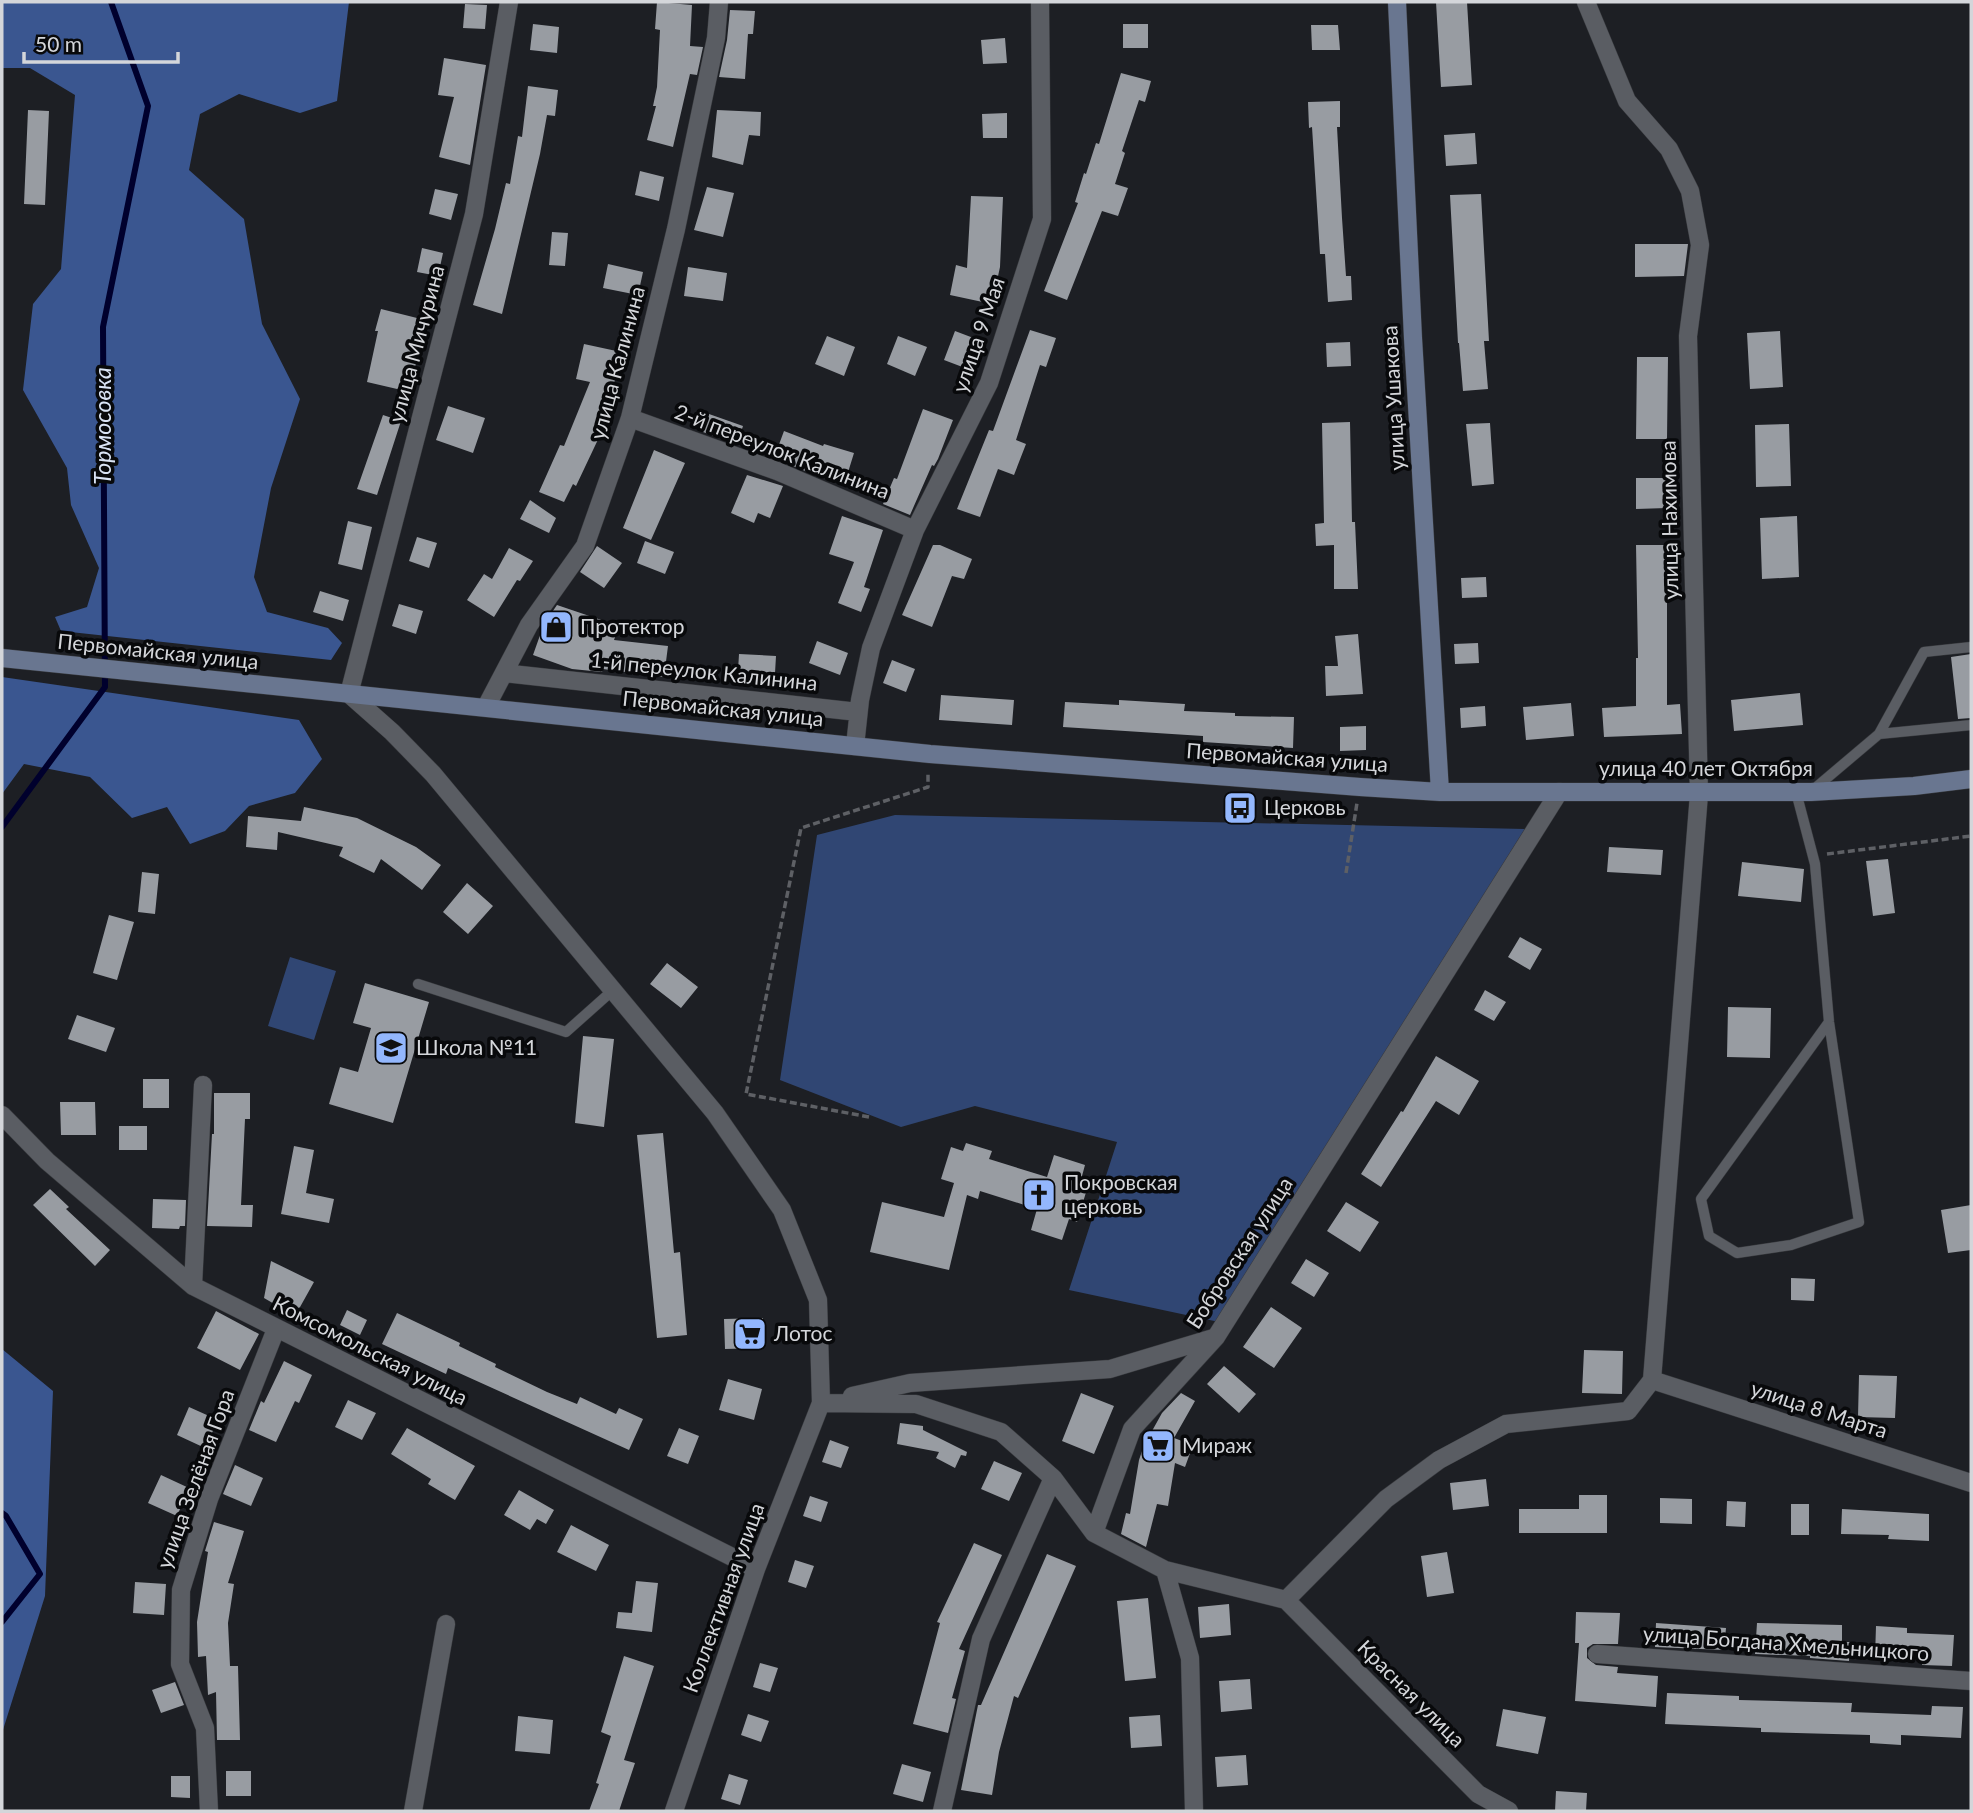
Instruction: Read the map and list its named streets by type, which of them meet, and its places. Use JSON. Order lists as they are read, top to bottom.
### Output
{
  "streets": {
    "main road": ["улица Ушакова", "Первомайская улица", "улица 40 лет Октября"],
    "street": [
      "улица 9 Мая",
      "улица Мичурина",
      "улица Калинина",
      "2-й переулок Калинина",
      "улица Нахимова",
      "1-й переулок Калинина",
      "Бобровская улица",
      "Комсомольская улица",
      "улица 8 Марта",
      "улица Зелёная Гора",
      "Коллективная улица",
      "улица Богдана Хмельницкого",
      "Красная улица"
    ]
  },
  "crossings": [
    ["улица 9 Мая", "2-й переулок Калинина"],
    ["улица 9 Мая", "Первомайская улица"],
    ["улица 9 Мая", "1-й переулок Калинина"],
    ["улица Мичурина", "Первомайская улица"],
    ["улица Калинина", "2-й переулок Калинина"],
    ["улица Калинина", "Первомайская улица"],
    ["улица Калинина", "1-й переулок Калинина"],
    ["улица Ушакова", "Первомайская улица"],
    ["улица Ушакова", "улица 40 лет Октября"],
    ["улица Нахимова", "улица 40 лет Октября"],
    ["улица Нахимова", "улица 8 Марта"],
    ["Первомайская улица", "улица 40 лет Октября"],
    ["улица 40 лет Октября", "Бобровская улица"],
    ["Комсомольская улица", "улица Зелёная Гора"],
    ["Комсомольская улица", "Коллективная улица"]
  ],
  "water": ["Тормосовка"],
  "places": {
    "shop": ["Протектор"],
    "bus stop": ["Церковь"],
    "school or university": ["Школа №11"],
    "church": ["Покровская церковь"],
    "supermarket": ["Лотос", "Мираж"]
  },
  "scale_bar": "50 m"
}
